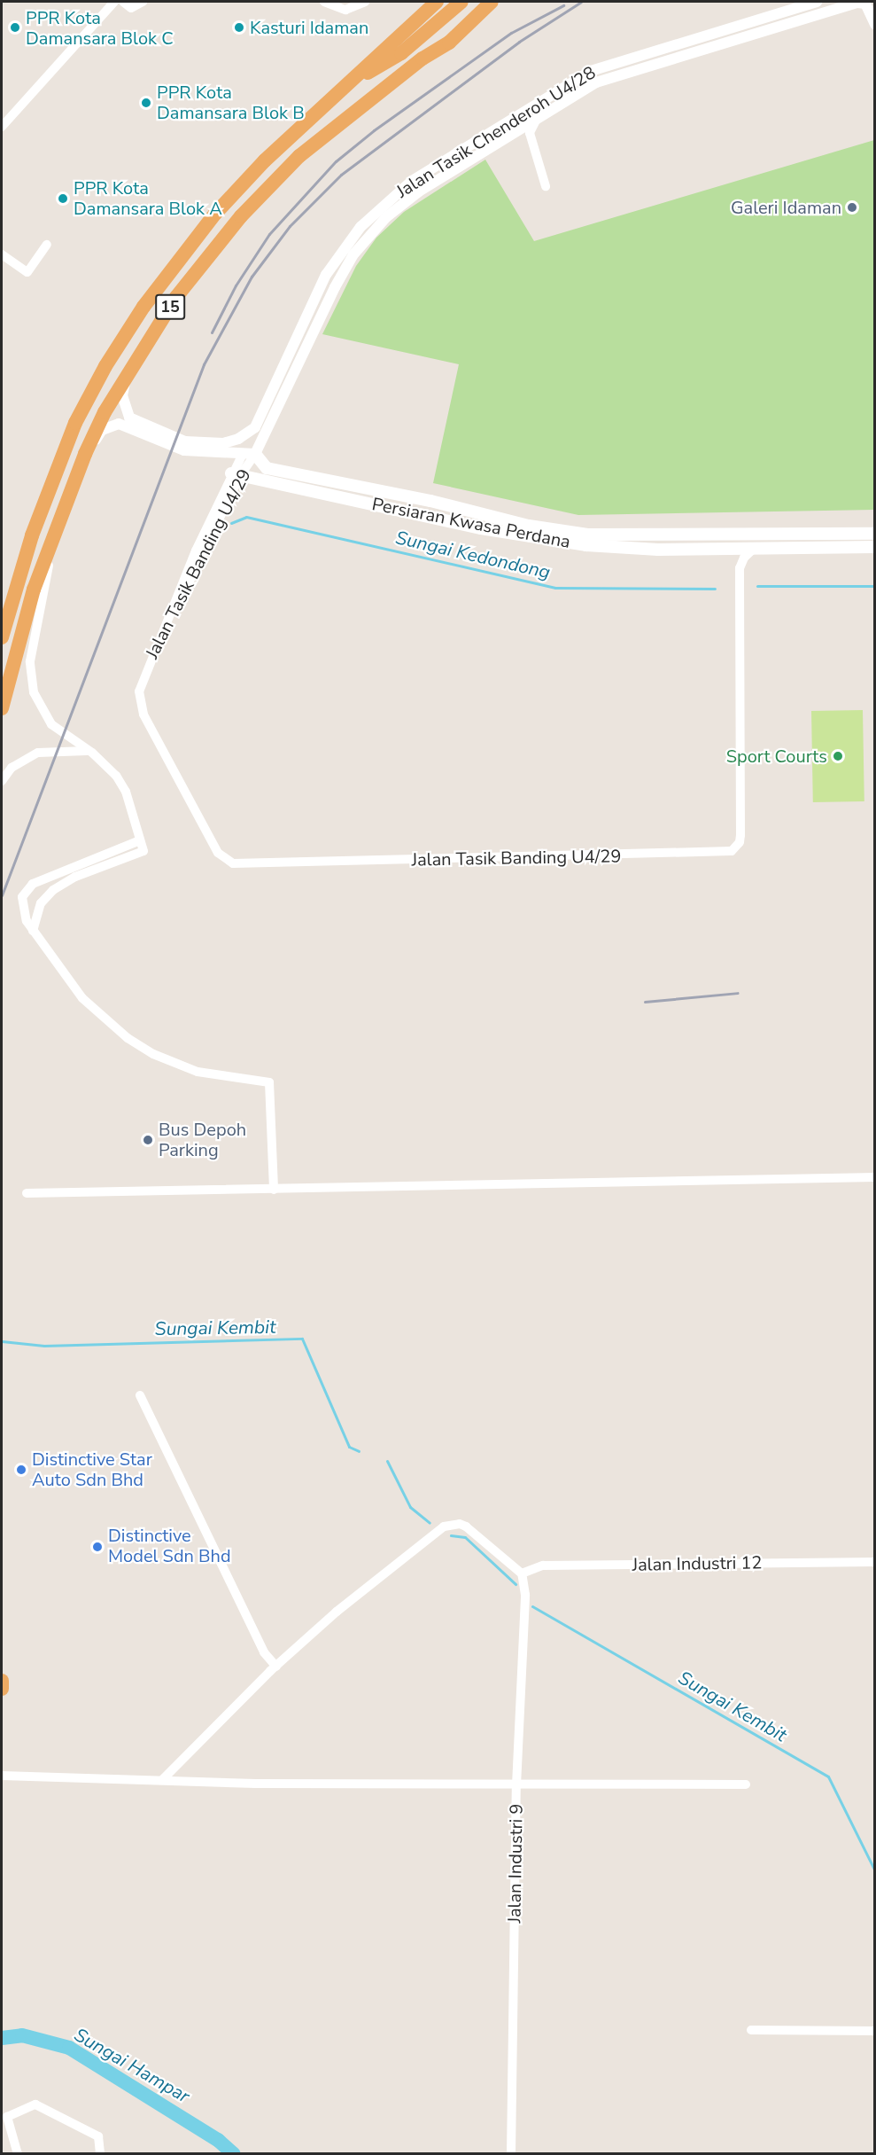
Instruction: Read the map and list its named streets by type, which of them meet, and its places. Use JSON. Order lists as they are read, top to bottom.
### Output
{
  "streets": {
    "highway": ["15"],
    "main road": ["Persiaran Kwasa Perdana"],
    "street": [
      "Jalan Tasik Chenderoh U4/28",
      "Jalan Tasik Banding U4/29",
      "Jalan Industri 12",
      "Jalan Industri 9"
    ]
  },
  "crossings": [
    ["Jalan Tasik Chenderoh U4/28", "Persiaran Kwasa Perdana"],
    ["Jalan Tasik Chenderoh U4/28", "Jalan Tasik Banding U4/29"],
    ["Persiaran Kwasa Perdana", "Jalan Tasik Banding U4/29"],
    ["Jalan Industri 12", "Jalan Industri 9"]
  ],
  "water": ["Sungai Kedondong", "Sungai Kembit", "Sungai Hampar"],
  "places": [
    "PPR Kota Damansara Blok C",
    "Kasturi Idaman",
    "PPR Kota Damansara Blok B",
    "PPR Kota Damansara Blok A",
    "Galeri Idaman",
    "Sport Courts",
    "Bus Depoh Parking",
    "Distinctive Star Auto Sdn Bhd",
    "Distinctive Model Sdn Bhd"
  ]
}
